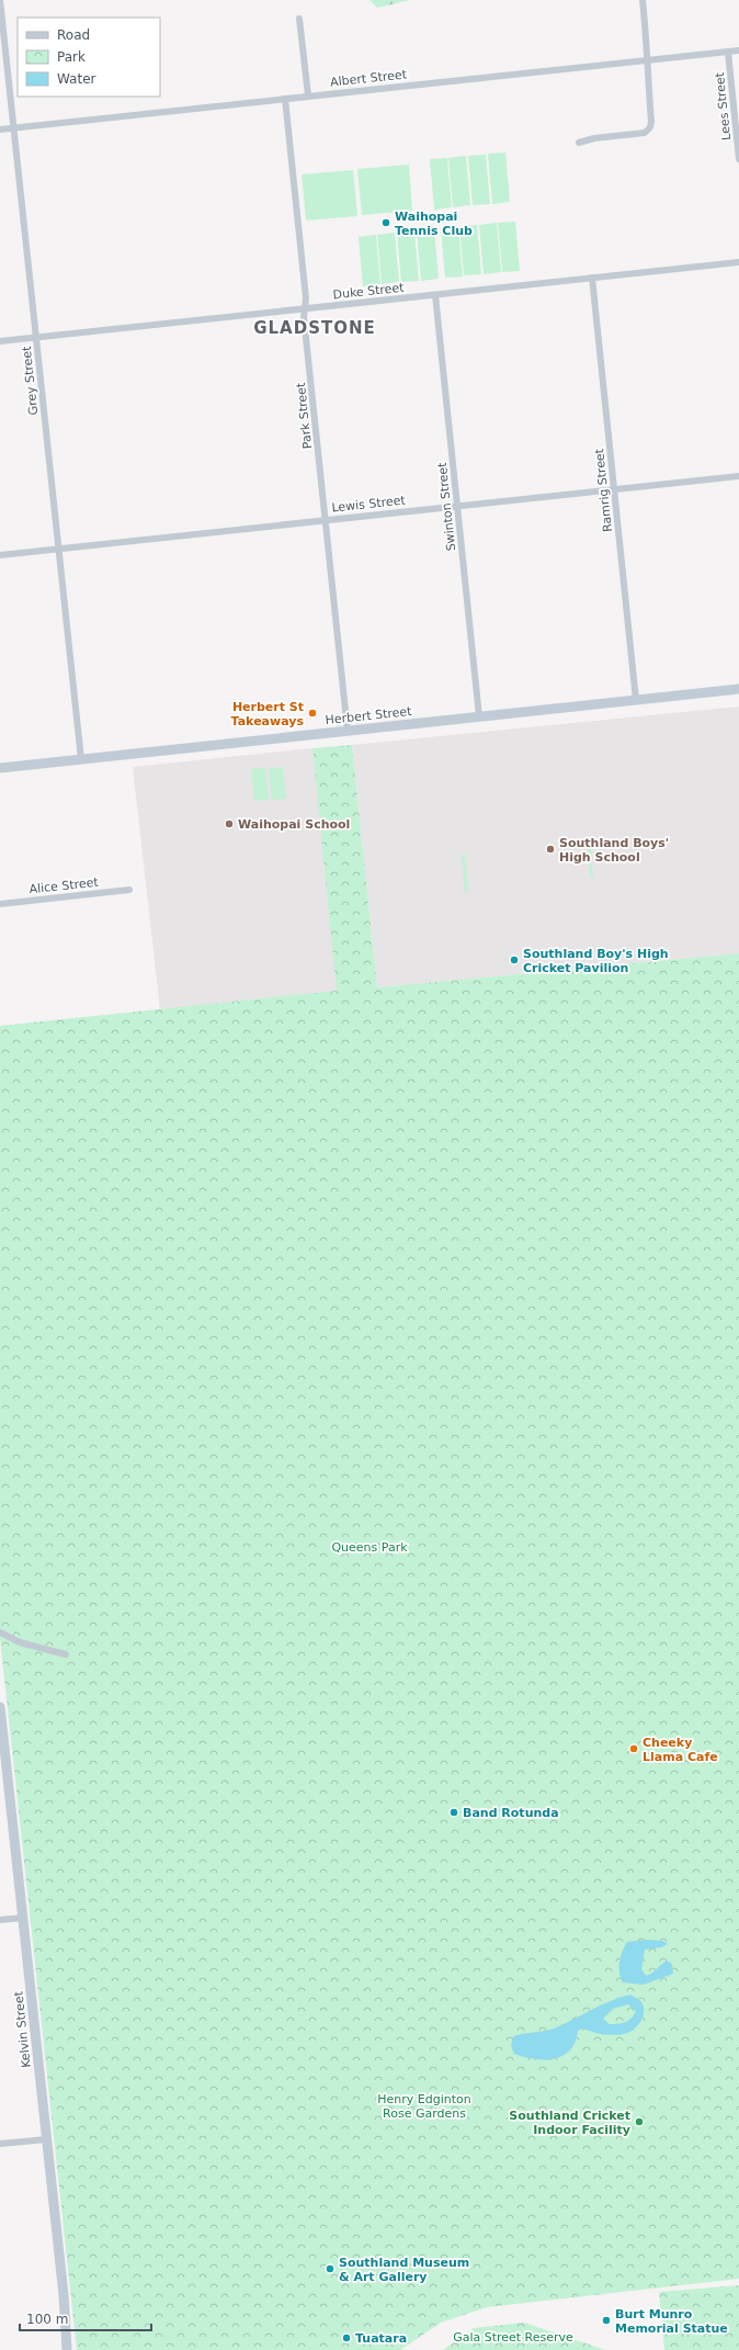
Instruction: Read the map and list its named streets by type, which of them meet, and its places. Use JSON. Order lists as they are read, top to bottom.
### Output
{
  "streets": {
    "street": [
      "Albert Street",
      "Lees Street",
      "Duke Street",
      "Grey Street",
      "Park Street",
      "Ramrig Street",
      "Lewis Street",
      "Swinton Street",
      "Herbert Street",
      "Alice Street",
      "Kelvin Street"
    ]
  },
  "crossings": [
    ["Albert Street", "Lees Street"],
    ["Albert Street", "Grey Street"],
    ["Albert Street", "Park Street"],
    ["Duke Street", "Grey Street"],
    ["Duke Street", "Park Street"],
    ["Duke Street", "Ramrig Street"],
    ["Duke Street", "Swinton Street"],
    ["Grey Street", "Lewis Street"],
    ["Grey Street", "Herbert Street"],
    ["Park Street", "Lewis Street"],
    ["Park Street", "Herbert Street"],
    ["Ramrig Street", "Lewis Street"],
    ["Ramrig Street", "Herbert Street"],
    ["Lewis Street", "Swinton Street"],
    ["Swinton Street", "Herbert Street"]
  ],
  "districts": ["GLADSTONE"],
  "parks": ["Queens Park", "Henry Edginton Rose Gardens", "Gala Street Reserve"],
  "places": [
    "Waihopai Tennis Club",
    "Herbert St Takeaways",
    "Waihopai School",
    "Southland Boys' High School",
    "Southland Boy's High Cricket Pavilion",
    "Cheeky Llama Cafe",
    "Band Rotunda",
    "Southland Cricket Indoor Facility",
    "Southland Museum & Art Gallery",
    "Burt Munro Memorial Statue",
    "Tuatara"
  ],
  "legend": ["Road", "Park", "Water"],
  "scale_bar": "100 m"
}
